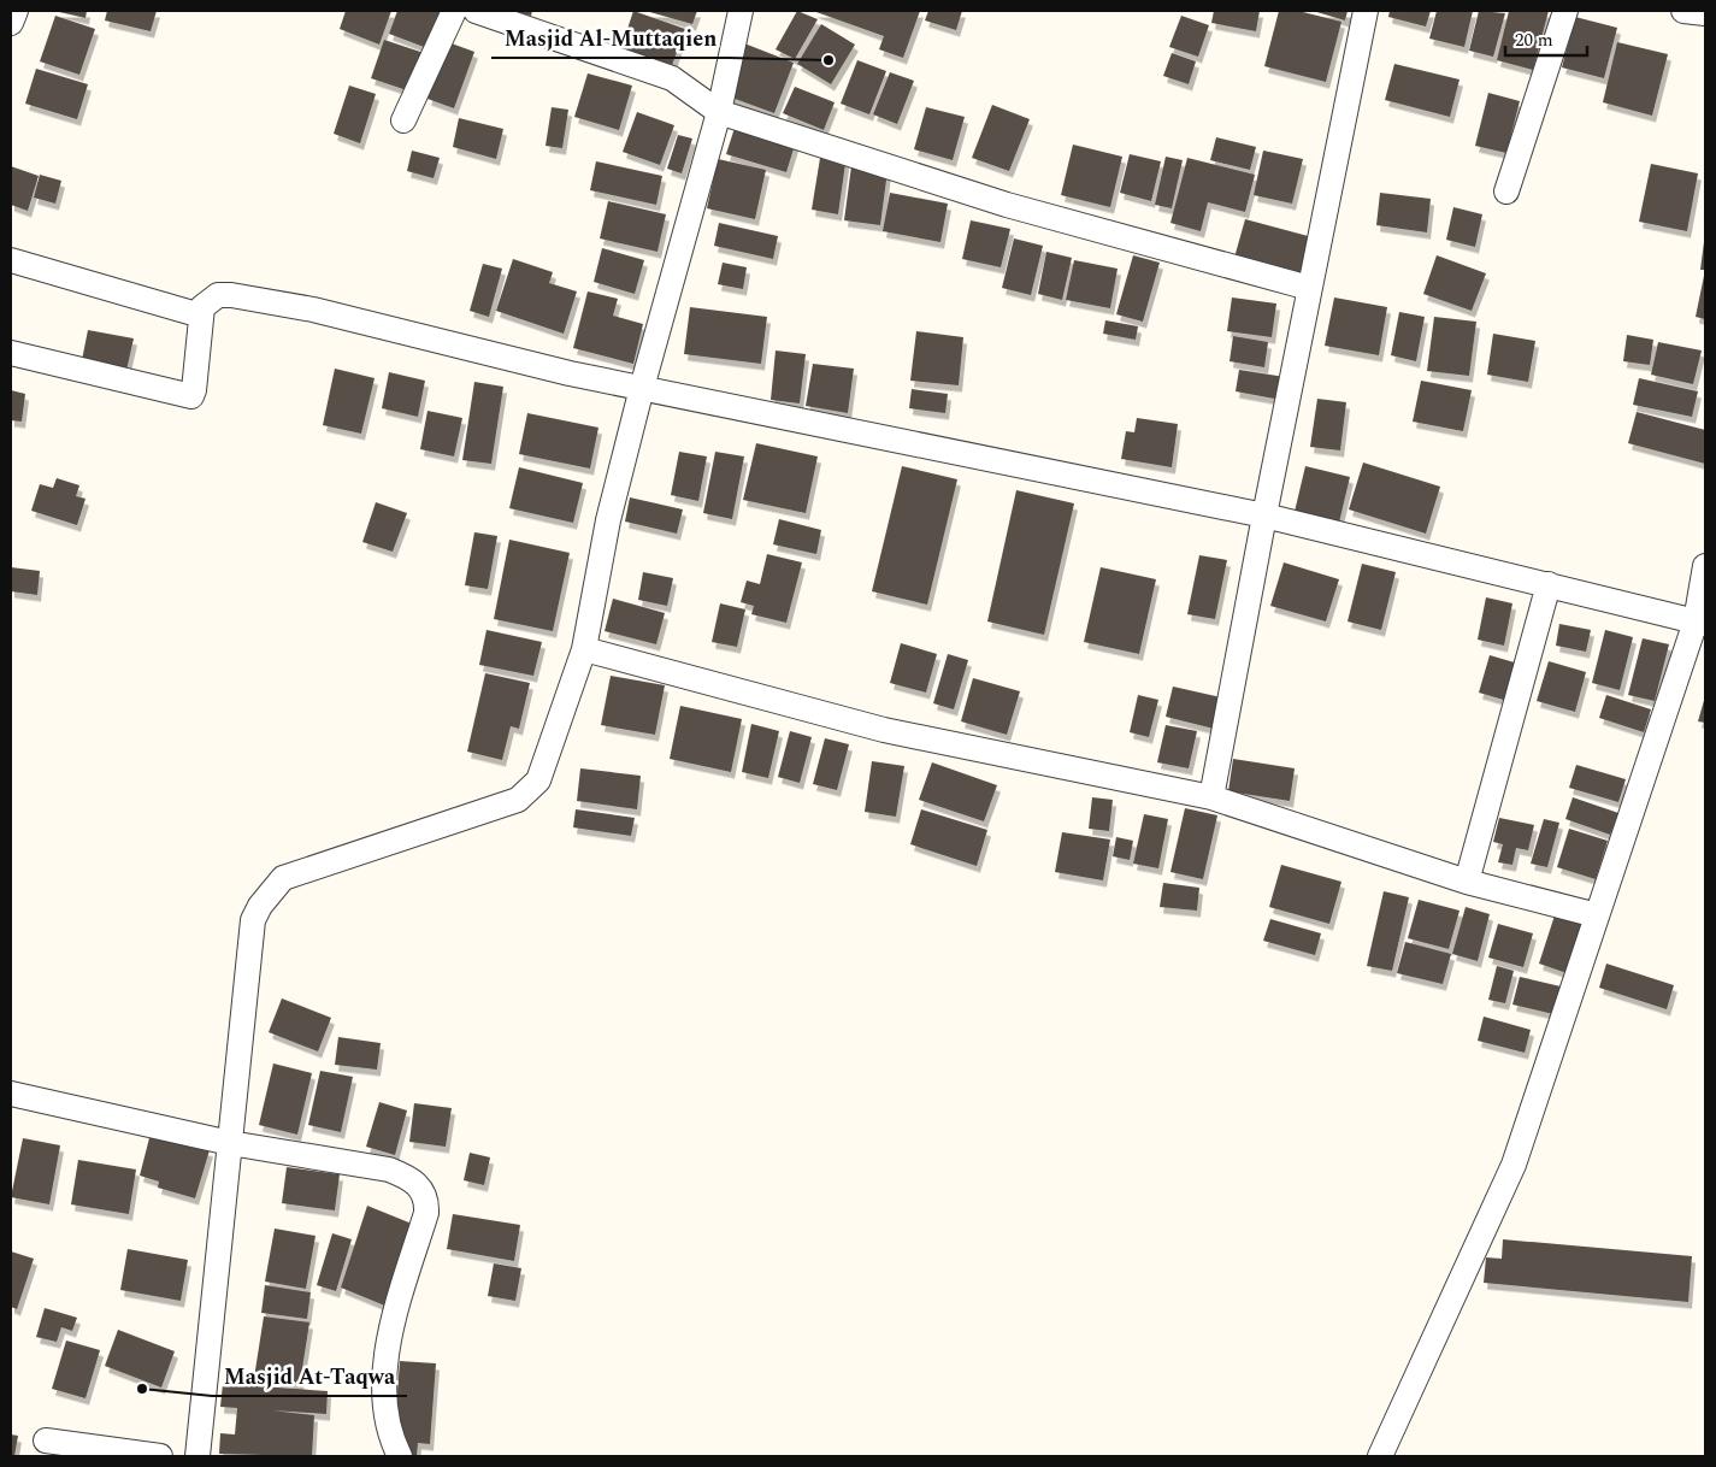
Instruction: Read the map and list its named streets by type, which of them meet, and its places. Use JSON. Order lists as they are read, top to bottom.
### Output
{
  "places": ["Masjid Al-Muttaqien", "Masjid At-Taqwa"],
  "scale_bar": "20 m"
}
